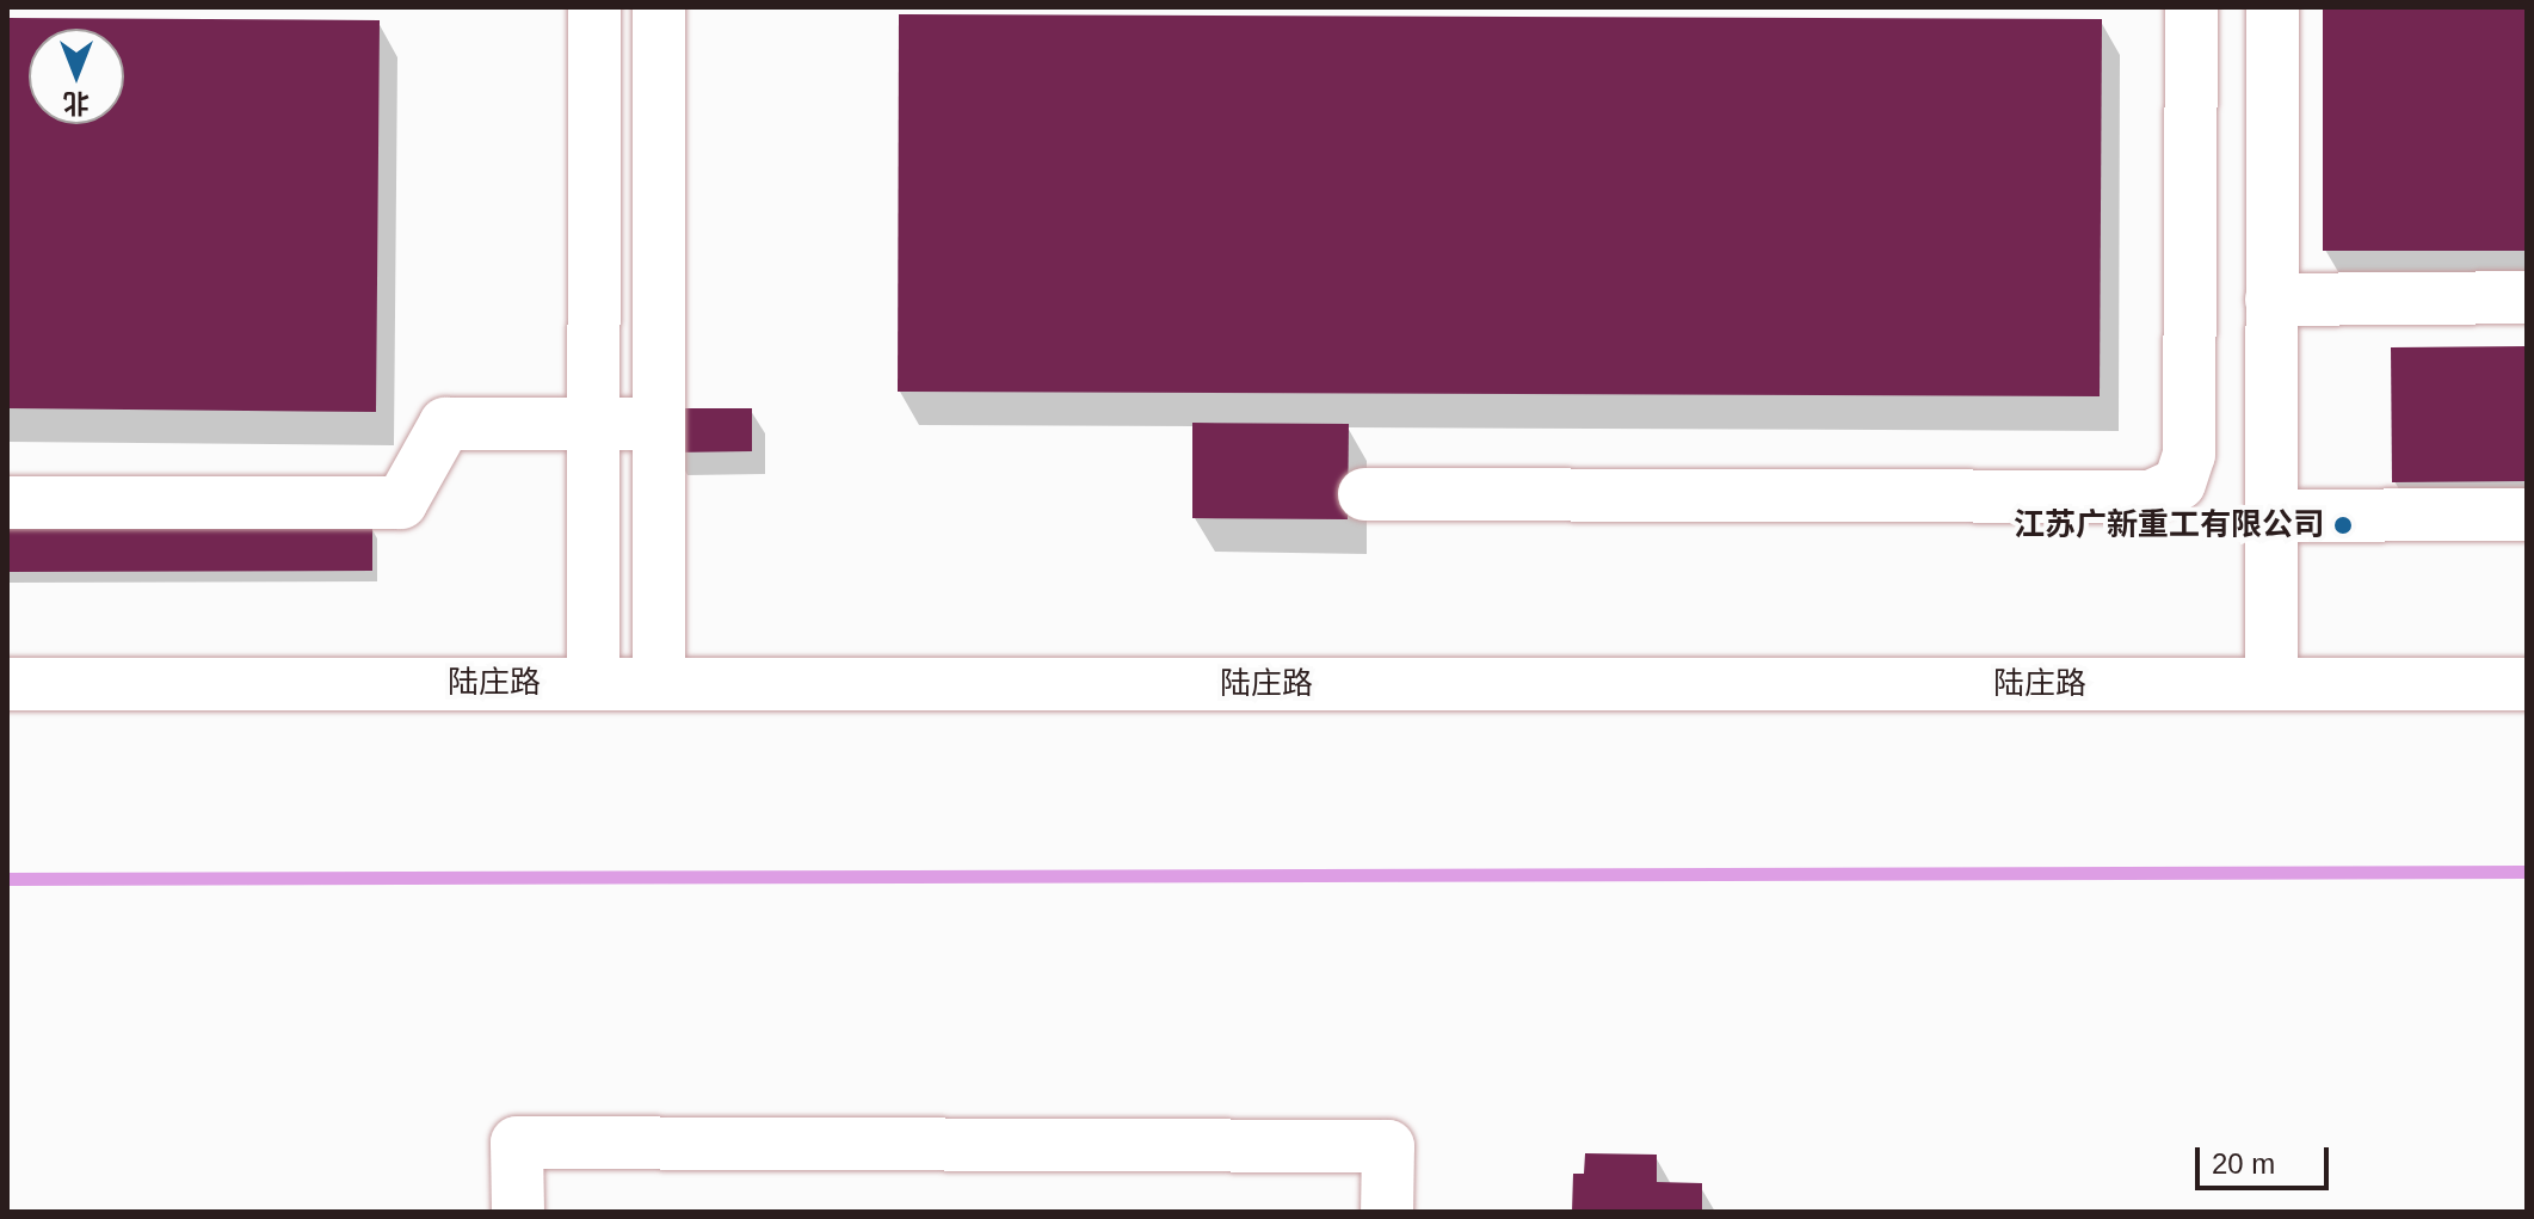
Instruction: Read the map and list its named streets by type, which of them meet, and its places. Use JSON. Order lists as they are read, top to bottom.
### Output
{
  "streets": {
    "street": ["陆庄路"]
  },
  "places": ["江苏广新重工有限公司"],
  "scale_bar": "20 m",
  "north": "bottom"
}
